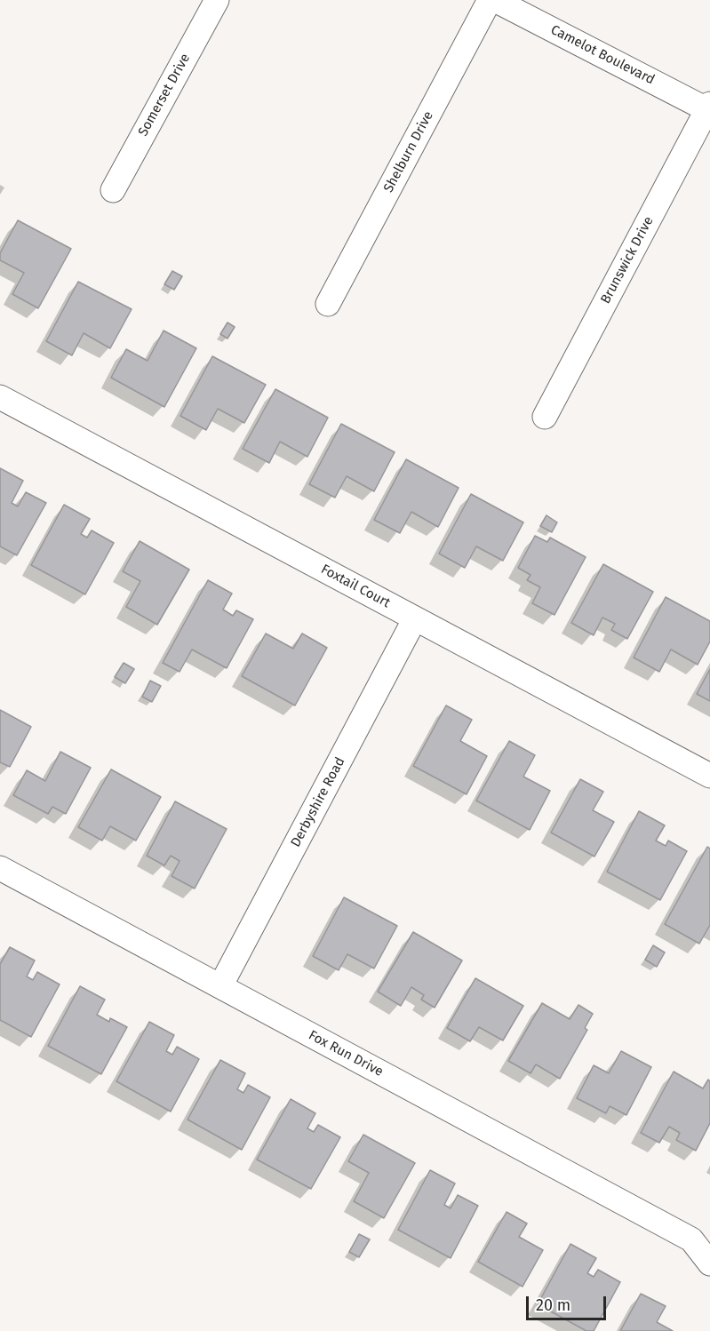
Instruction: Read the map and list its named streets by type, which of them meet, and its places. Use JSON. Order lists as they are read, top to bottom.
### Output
{
  "streets": {
    "street": [
      "Camelot Boulevard",
      "Somerset Drive",
      "Shelburn Drive",
      "Brunswick Drive",
      "Foxtail Court",
      "Derbyshire Road",
      "Fox Run Drive"
    ]
  },
  "crossings": [
    ["Camelot Boulevard", "Brunswick Drive"],
    ["Foxtail Court", "Derbyshire Road"],
    ["Derbyshire Road", "Fox Run Drive"]
  ],
  "scale_bar": "20 m"
}
